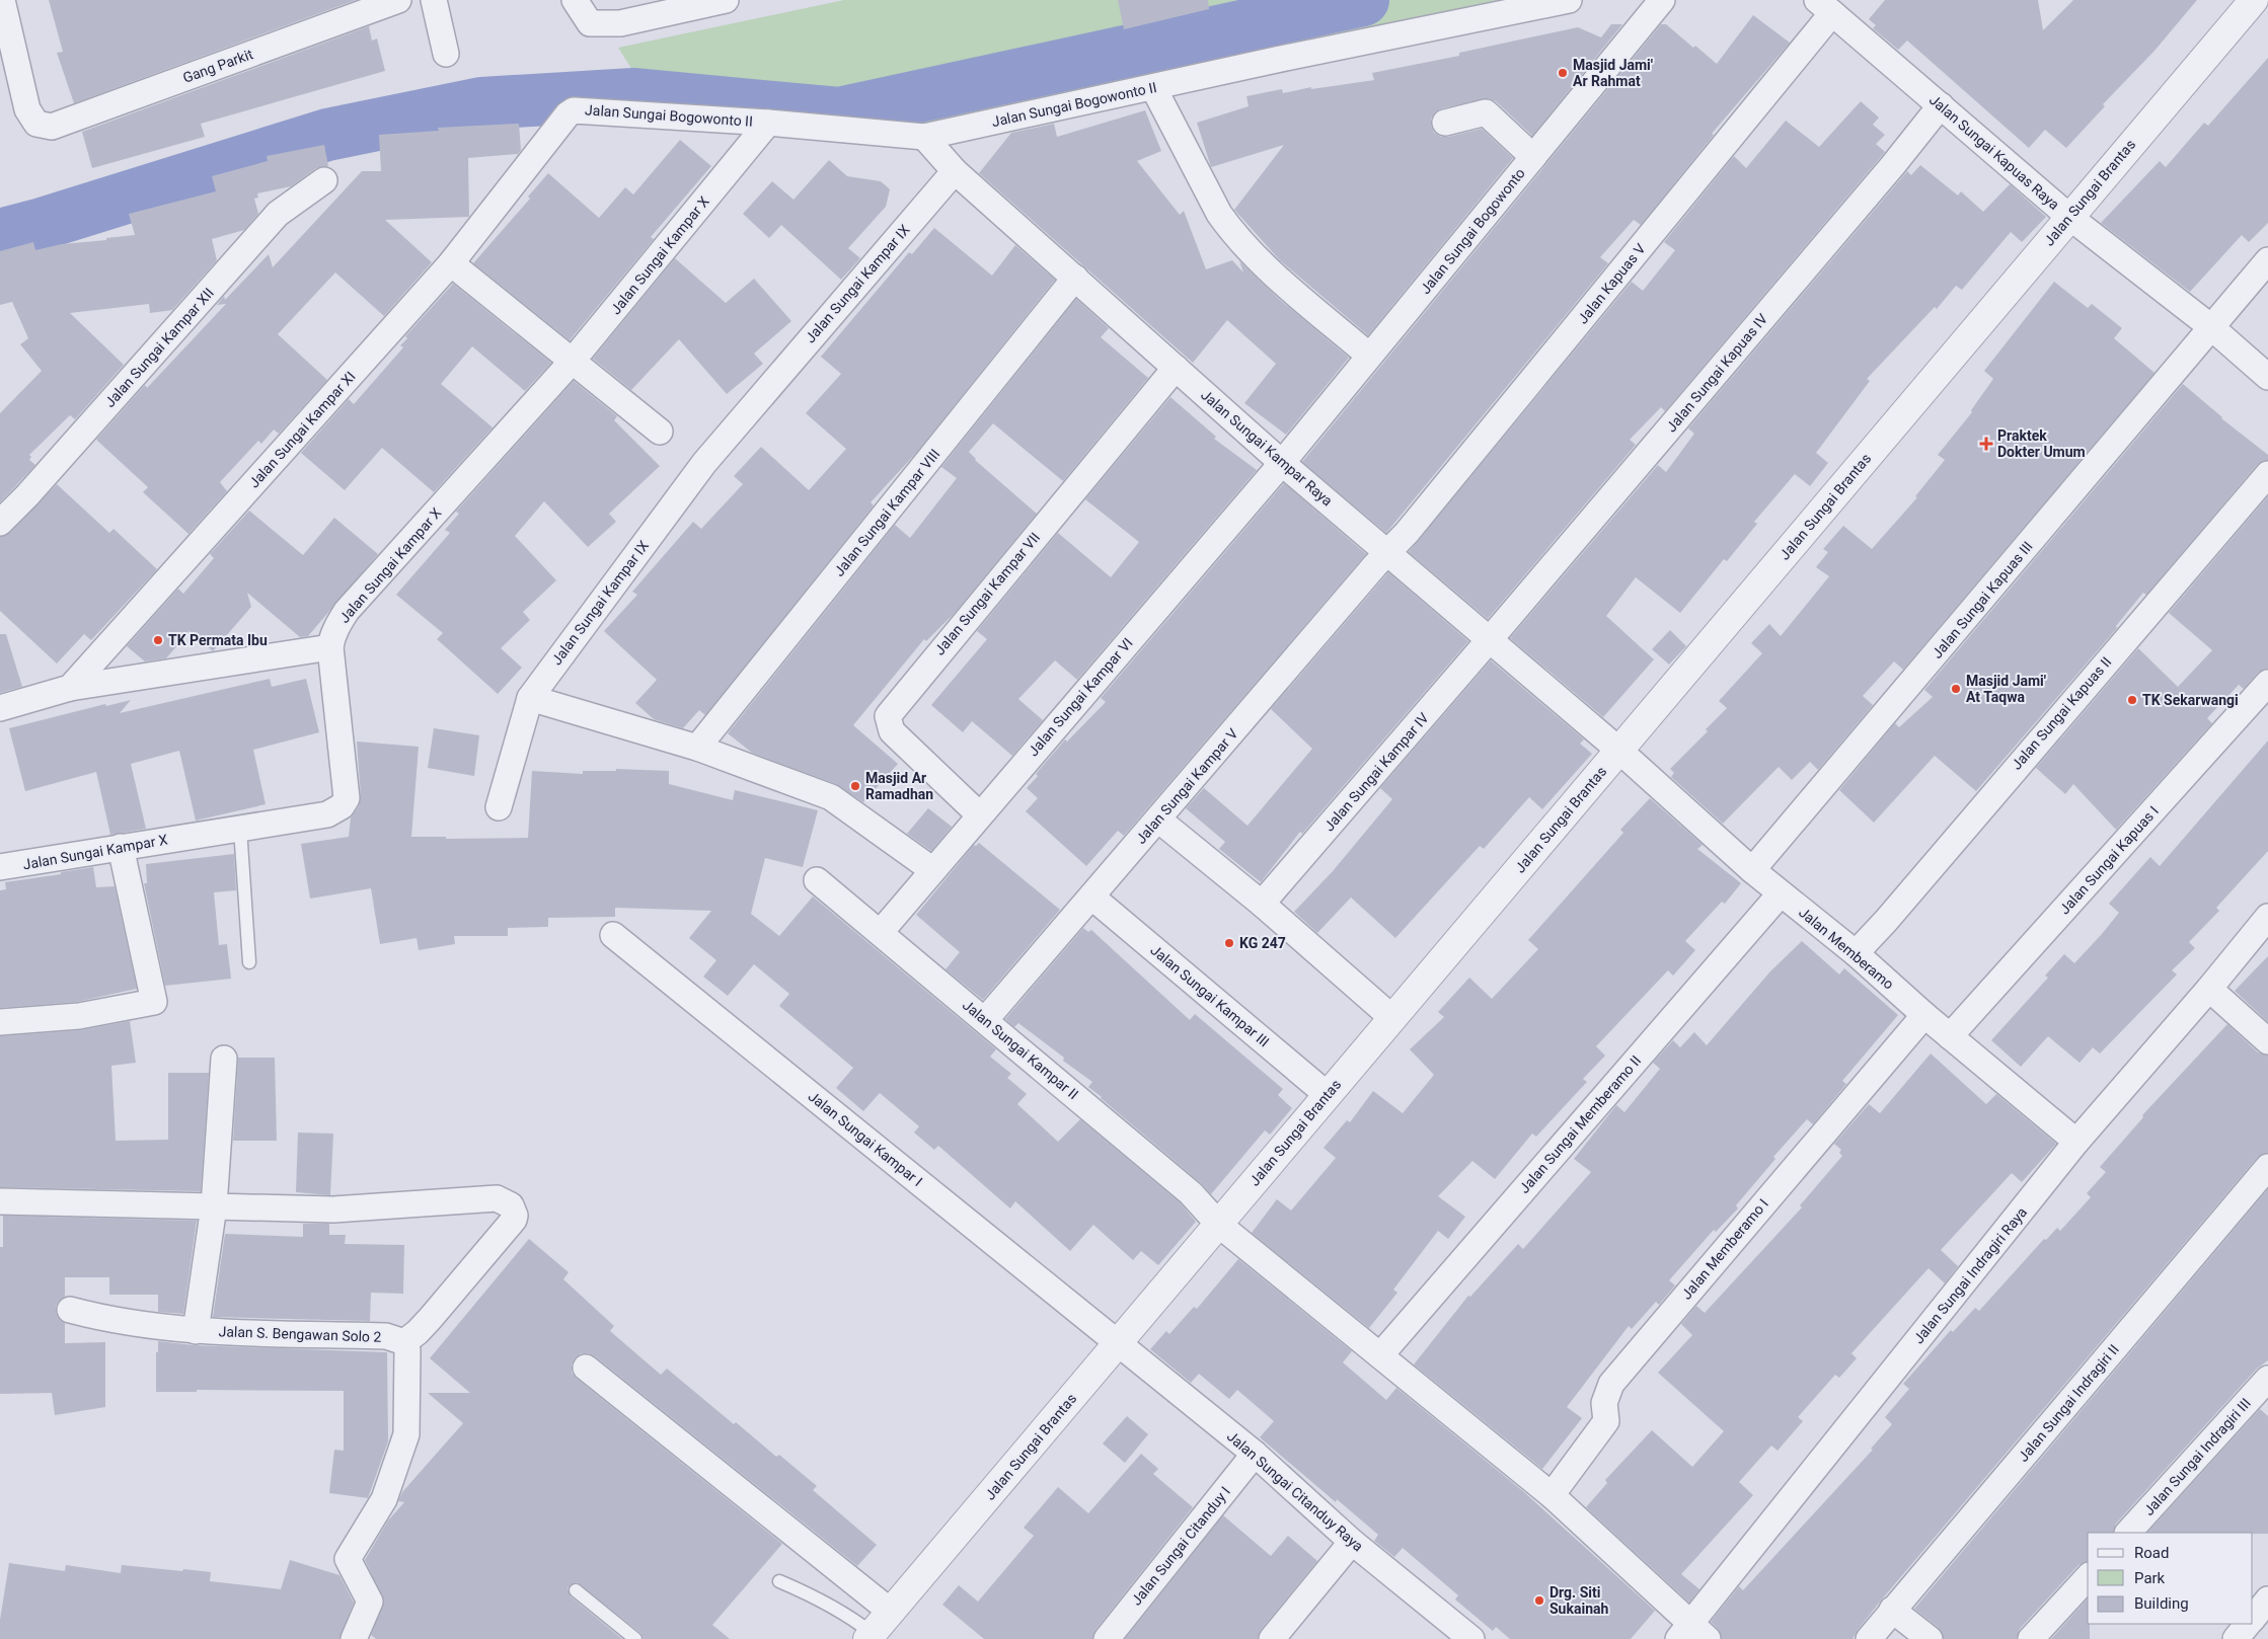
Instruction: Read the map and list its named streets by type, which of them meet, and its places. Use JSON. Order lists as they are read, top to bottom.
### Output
{
  "streets": {
    "street": [
      "Gang Parkit",
      "Jalan Sungai Bogowonto II",
      "Jalan Sungai Kapuas Raya",
      "Jalan Sungai Brantas",
      "Jalan Sungai Bogowonto",
      "Jalan Sungai Kampar X",
      "Jalan Sungai Kampar IX",
      "Jalan Kapuas V",
      "Jalan Sungai Kampar XII",
      "Jalan Sungai Kapuas IV",
      "Jalan Sungai Kampar XI",
      "Jalan Sungai Kampar Raya",
      "Jalan Sungai Kampar VIII",
      "Jalan Sungai Kampar VII",
      "Jalan Sungai Kapuas III",
      "Jalan Sungai Kampar VI",
      "Jalan Sungai Kapuas II",
      "Jalan Sungai Kampar IV",
      "Jalan Sungai Kampar V",
      "Jalan Sungai Kapuas I",
      "Jalan Memberamo",
      "Jalan Sungai Kampar III",
      "Jalan Sungai Kampar II",
      "Jalan Sungai Memberamo II",
      "Jalan Sungai Kampar I",
      "Jalan Memberamo I",
      "Jalan Sungai Indragiri Raya",
      "Jalan S. Bengawan Solo 2",
      "Jalan Sungai Indragiri II",
      "Jalan Sungai Indragiri III",
      "Jalan Sungai Citanduy Raya",
      "Jalan Sungai Citanduy I"
    ]
  },
  "crossings": [
    ["Jalan Sungai Bogowonto II", "Jalan Sungai Kampar X"],
    ["Jalan Sungai Bogowonto II", "Jalan Sungai Kampar XI"],
    ["Jalan Sungai Bogowonto II", "Jalan Sungai Kampar Raya"],
    ["Jalan Sungai Kapuas Raya", "Jalan Sungai Brantas"],
    ["Jalan Sungai Kapuas Raya", "Jalan Kapuas V"],
    ["Jalan Sungai Kapuas Raya", "Jalan Sungai Kapuas IV"],
    ["Jalan Sungai Kapuas Raya", "Jalan Sungai Kapuas III"],
    ["Jalan Sungai Brantas", "Jalan Sungai Kampar Raya"],
    ["Jalan Sungai Brantas", "Jalan Memberamo"],
    ["Jalan Sungai Brantas", "Jalan Sungai Kampar III"],
    ["Jalan Sungai Brantas", "Jalan Sungai Kampar II"],
    ["Jalan Sungai Brantas", "Jalan Sungai Kampar I"],
    ["Jalan Sungai Brantas", "Jalan Sungai Citanduy Raya"],
    ["Jalan Sungai Bogowonto", "Jalan Sungai Kampar Raya"],
    ["Jalan Sungai Bogowonto", "Jalan Sungai Kampar VI"],
    ["Jalan Sungai Kampar IX", "Jalan Sungai Kampar Raya"],
    ["Jalan Kapuas V", "Jalan Sungai Kampar Raya"],
    ["Jalan Kapuas V", "Jalan Sungai Kampar V"],
    ["Jalan Sungai Kapuas IV", "Jalan Sungai Kampar Raya"],
    ["Jalan Sungai Kapuas IV", "Jalan Sungai Kampar IV"],
    ["Jalan Sungai Kampar Raya", "Jalan Sungai Kampar VIII"],
    ["Jalan Sungai Kampar Raya", "Jalan Sungai Kampar VII"],
    ["Jalan Sungai Kampar Raya", "Jalan Sungai Kampar VI"],
    ["Jalan Sungai Kampar Raya", "Jalan Sungai Kampar IV"],
    ["Jalan Sungai Kampar Raya", "Jalan Sungai Kampar V"],
    ["Jalan Sungai Kampar Raya", "Jalan Memberamo"],
    ["Jalan Sungai Kampar VII", "Jalan Sungai Kampar VI"],
    ["Jalan Sungai Kapuas III", "Jalan Memberamo"],
    ["Jalan Sungai Kampar VI", "Jalan Sungai Kampar II"],
    ["Jalan Sungai Kapuas II", "Jalan Memberamo"],
    ["Jalan Sungai Kampar V", "Jalan Sungai Kampar III"],
    ["Jalan Sungai Kampar V", "Jalan Sungai Kampar II"],
    ["Jalan Sungai Kapuas I", "Jalan Memberamo"],
    ["Jalan Memberamo", "Jalan Sungai Memberamo II"],
    ["Jalan Memberamo", "Jalan Memberamo I"],
    ["Jalan Memberamo", "Jalan Sungai Indragiri Raya"],
    ["Jalan Sungai Kampar II", "Jalan Sungai Memberamo II"],
    ["Jalan Sungai Kampar II", "Jalan Memberamo I"],
    ["Jalan Sungai Kampar II", "Jalan Sungai Indragiri Raya"],
    ["Jalan Sungai Kampar I", "Jalan Sungai Citanduy Raya"],
    ["Jalan Sungai Citanduy Raya", "Jalan Sungai Citanduy I"]
  ],
  "places": {
    "other": [
      "Masjid Jami' Ar Rahmat",
      "TK Permata Ibu",
      "Masjid Jami' At Taqwa",
      "TK Sekarwangi",
      "Masjid Ar Ramadhan",
      "KG 247",
      "Drg. Siti Sukainah"
    ],
    "health": ["Praktek Dokter Umum"]
  },
  "legend": ["Road", "Park", "Building"]
}
